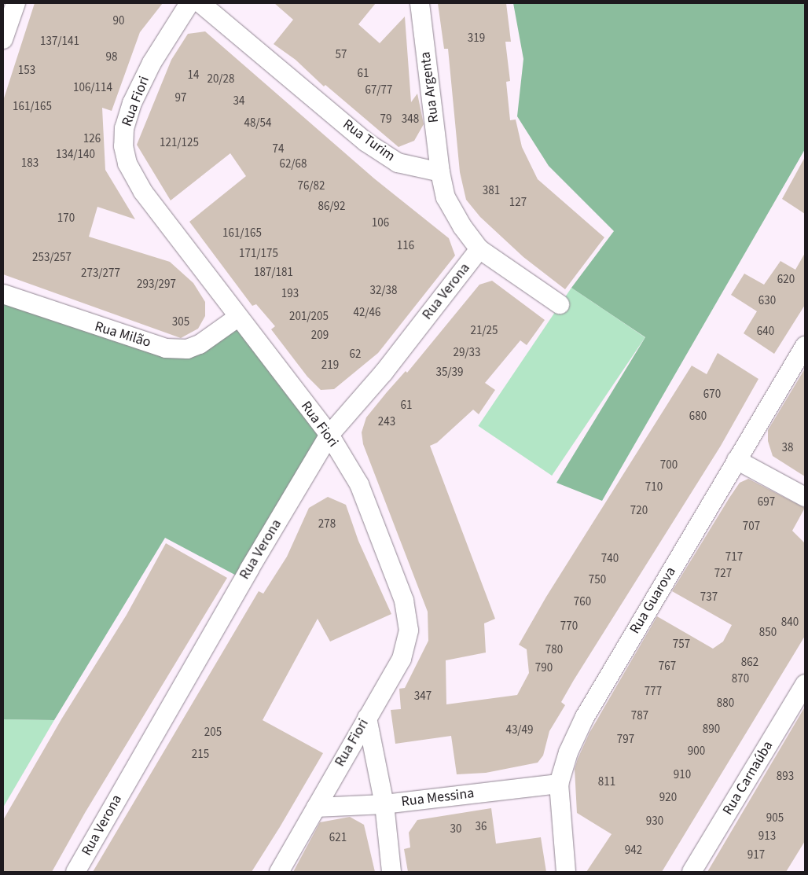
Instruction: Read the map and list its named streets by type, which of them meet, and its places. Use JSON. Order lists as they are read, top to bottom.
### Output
{
  "streets": {
    "street": [
      "Rua Argenta",
      "Rua Fiori",
      "Rua Turim",
      "Rua Verona",
      "Rua Milão",
      "Rua Guarova",
      "Rua Carnaúba",
      "Rua Messina"
    ]
  },
  "crossings": [
    ["Rua Argenta", "Rua Turim"],
    ["Rua Fiori", "Rua Verona"],
    ["Rua Fiori", "Rua Milão"],
    ["Rua Fiori", "Rua Messina"],
    ["Rua Guarova", "Rua Messina"]
  ],
  "house_numbers": [
    "90",
    "319",
    "137/141",
    "57",
    "98",
    "153",
    "61",
    "14",
    "20/28",
    "106/114",
    "67/77",
    "97",
    "34",
    "161/165",
    "79",
    "348",
    "48/54",
    "126",
    "121/125",
    "74",
    "134/140",
    "183",
    "62/68",
    "76/82",
    "381",
    "127",
    "86/92",
    "170",
    "106",
    "161/165",
    "116",
    "171/175",
    "253/257",
    "187/181",
    "273/277",
    "620",
    "293/297",
    "32/38",
    "193",
    "630",
    "42/46",
    "201/205",
    "305",
    "21/25",
    "640",
    "209",
    "29/33",
    "62",
    "219",
    "35/39",
    "670",
    "61",
    "680",
    "243",
    "38",
    "700",
    "710",
    "697",
    "720",
    "278",
    "707",
    "717",
    "740",
    "727",
    "750",
    "737",
    "760",
    "840",
    "770",
    "850",
    "757",
    "780",
    "862",
    "767",
    "790",
    "870",
    "777",
    "347",
    "880",
    "787",
    "890",
    "43/49",
    "205",
    "797",
    "900",
    "215",
    "910",
    "893",
    "811",
    "920",
    "905",
    "930",
    "36",
    "30",
    "913",
    "621",
    "942",
    "917"
  ]
}
